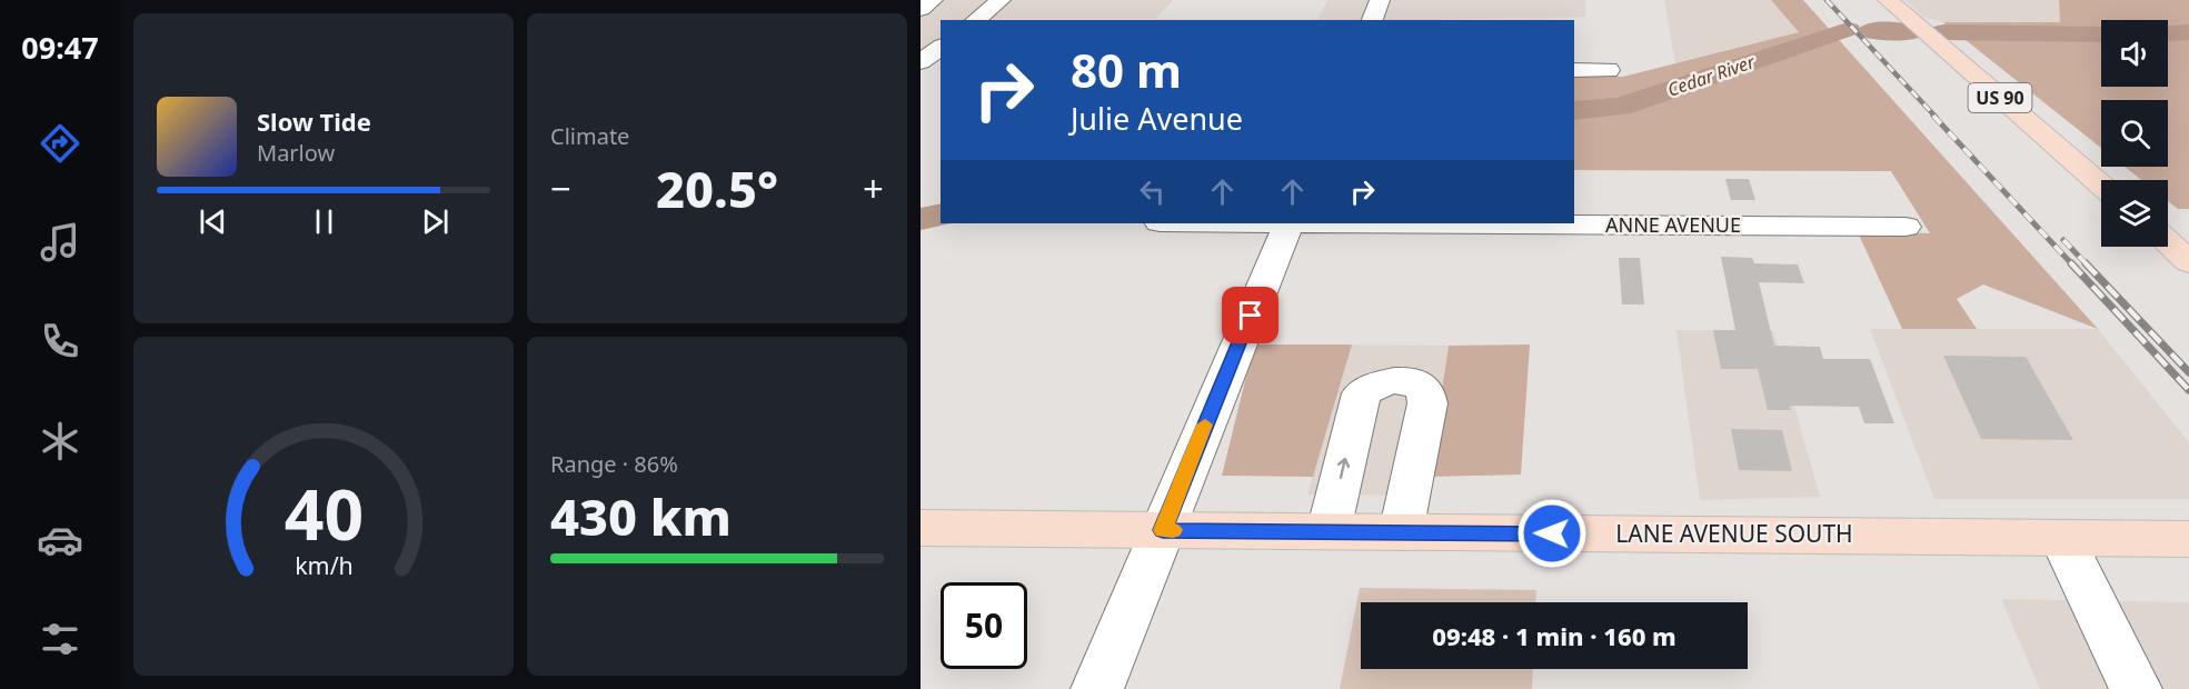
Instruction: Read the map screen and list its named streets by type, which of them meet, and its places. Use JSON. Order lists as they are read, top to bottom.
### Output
{
  "streets": {
    "main road": ["US 90", "LANE AVENUE SOUTH"],
    "street": ["ANNE AVENUE"]
  },
  "water": ["Cedar River"],
  "page": {
    "tabs": "09:47",
    "tile": [
      "Climate",
      ["Range · 86%", "430 km"]
    ],
    "turn": ["80 m", "Julie Avenue"],
    "song": ["Slow Tide", "Marlow"],
    "heat": ["−", "20.5°", "+"],
    "limit": "50",
    "trip": "09:48 · 1 min · 160 m",
    "gauge": ["40", "km/h"]
  }
}
